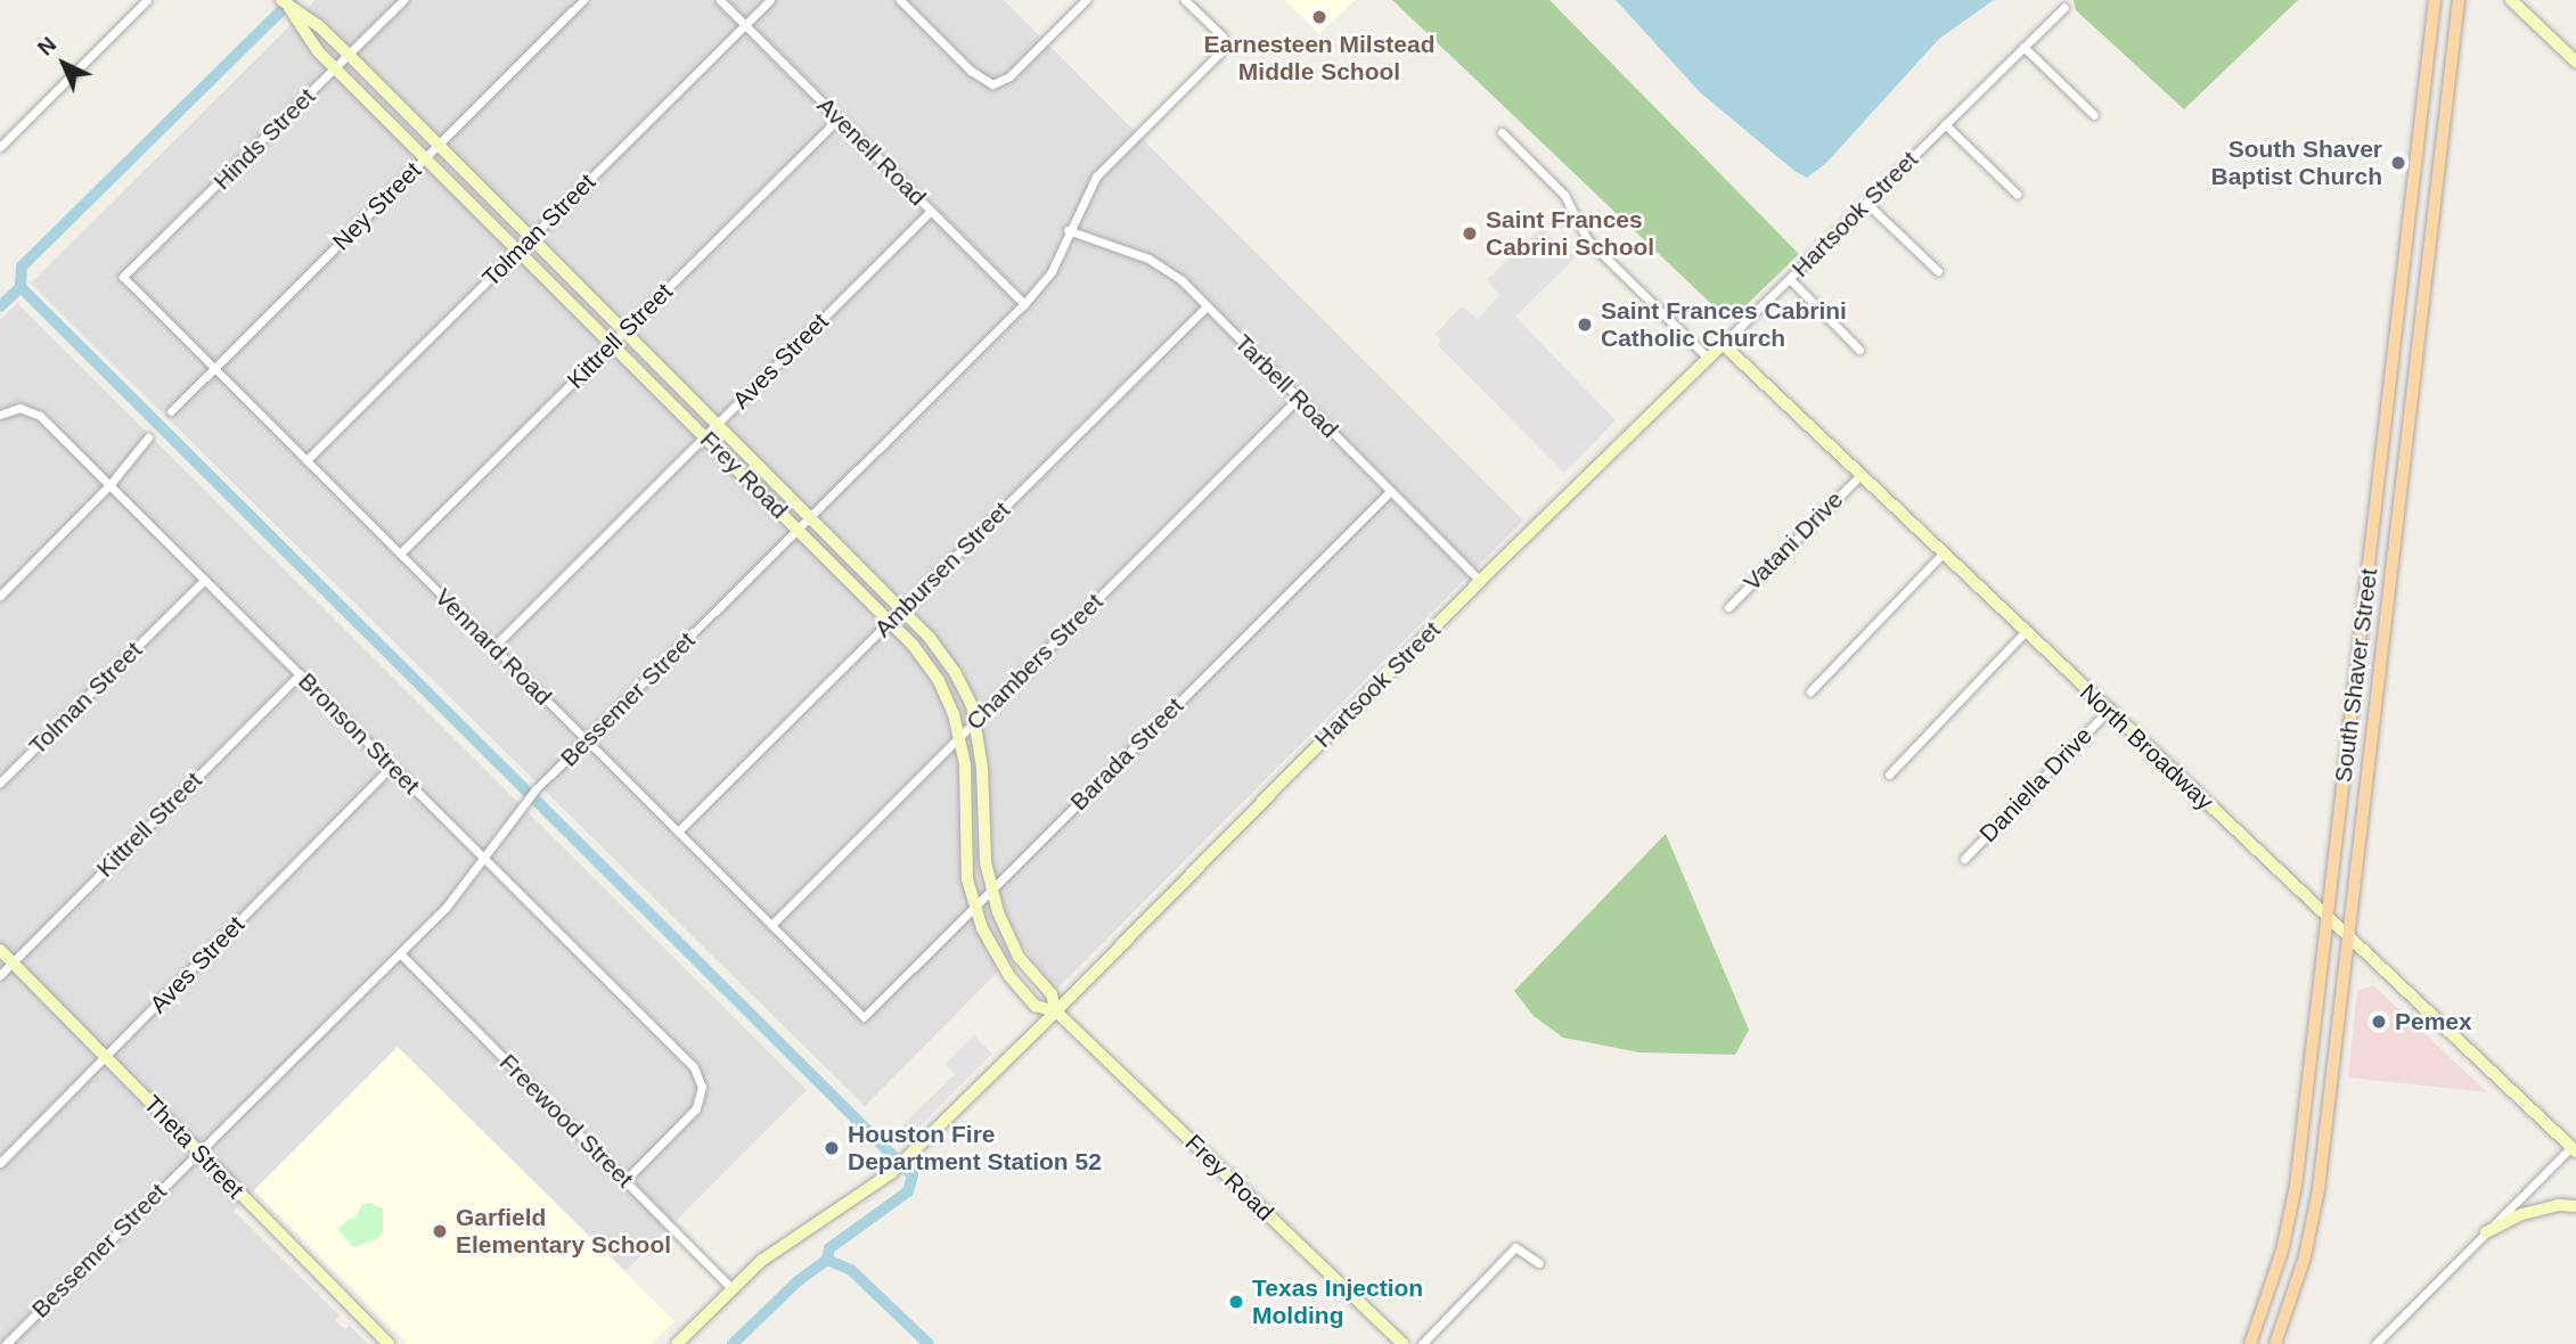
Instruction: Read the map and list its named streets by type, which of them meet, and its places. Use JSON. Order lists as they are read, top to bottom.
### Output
{
  "streets": {
    "main road": ["South Shaver Street"],
    "street": [
      "Hinds Street",
      "Avenell Road",
      "Ney Street",
      "Hartsook Street",
      "Tolman Street",
      "Kittrell Street",
      "Aves Street",
      "Tarbell Road",
      "Frey Road",
      "Vatani Drive",
      "Ambursen Street",
      "Vennard Road",
      "Chambers Street",
      "Bessemer Street",
      "Bronson Street",
      "North Broadway",
      "Barada Street",
      "Daniella Drive",
      "Freewood Street",
      "Theta Street"
    ]
  },
  "crossings": [
    ["Hinds Street", "Frey Road"],
    ["Hinds Street", "Vennard Road"],
    ["Avenell Road", "Tolman Street"],
    ["Avenell Road", "Kittrell Street"],
    ["Avenell Road", "Aves Street"],
    ["Avenell Road", "Bessemer Street"],
    ["Ney Street", "Frey Road"],
    ["Ney Street", "Vennard Road"],
    ["Hartsook Street", "Tarbell Road"],
    ["Hartsook Street", "Frey Road"],
    ["Hartsook Street", "North Broadway"],
    ["Hartsook Street", "Freewood Street"],
    ["Tolman Street", "Frey Road"],
    ["Tolman Street", "Vennard Road"],
    ["Tolman Street", "Bronson Street"],
    ["Kittrell Street", "Frey Road"],
    ["Kittrell Street", "Vennard Road"],
    ["Kittrell Street", "Bronson Street"],
    ["Kittrell Street", "Theta Street"],
    ["Aves Street", "Frey Road"],
    ["Aves Street", "Vennard Road"],
    ["Aves Street", "Bronson Street"],
    ["Aves Street", "Theta Street"],
    ["Tarbell Road", "Ambursen Street"],
    ["Tarbell Road", "Chambers Street"],
    ["Tarbell Road", "Bessemer Street"],
    ["Tarbell Road", "Barada Street"],
    ["Frey Road", "Ambursen Street"],
    ["Frey Road", "Chambers Street"],
    ["Frey Road", "Bessemer Street"],
    ["Frey Road", "Barada Street"],
    ["Vatani Drive", "North Broadway"],
    ["Ambursen Street", "Vennard Road"],
    ["Vennard Road", "Chambers Street"],
    ["Vennard Road", "Bessemer Street"],
    ["Vennard Road", "Barada Street"],
    ["South Shaver Street", "North Broadway"],
    ["Bessemer Street", "Bronson Street"],
    ["Bessemer Street", "Freewood Street"],
    ["Bessemer Street", "Theta Street"],
    ["Bronson Street", "Freewood Street"],
    ["North Broadway", "Daniella Drive"]
  ],
  "places": [
    "Earnesteen Milstead Middle School",
    "South Shaver Baptist Church",
    "Saint Frances Cabrini School",
    "Saint Frances Cabrini Catholic Church",
    "Pemex",
    "Houston Fire Department Station 52",
    "Garfield Elementary School",
    "Texas Injection Molding"
  ],
  "north": "top left"
}
